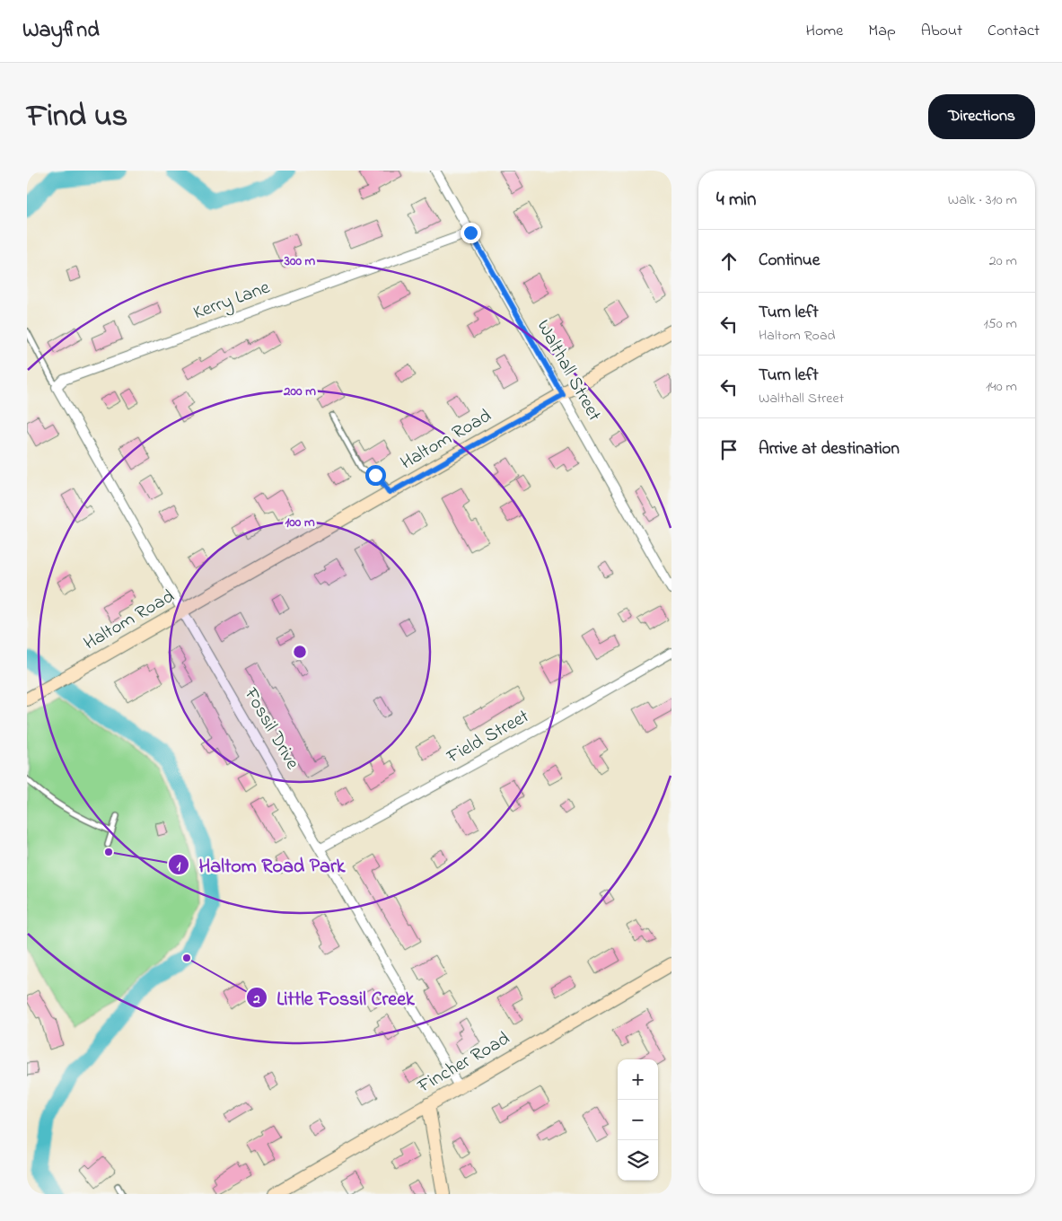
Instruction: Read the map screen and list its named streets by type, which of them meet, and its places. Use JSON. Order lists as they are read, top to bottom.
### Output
{
  "streets": {
    "main road": ["Haltom Road", "Fincher Road"],
    "street": [
      "Kerry Lane",
      "Walthall Street",
      "Fossil Drive",
      "Field Street"
    ]
  },
  "crossings": [
    ["Kerry Lane", "Walthall Street"],
    ["Kerry Lane", "Fossil Drive"],
    ["Walthall Street", "Haltom Road"],
    ["Haltom Road", "Fossil Drive"],
    ["Fossil Drive", "Field Street"],
    ["Fossil Drive", "Fincher Road"]
  ],
  "places": ["Haltom Road Park", "Little Fossil Creek"],
  "page": {
    "header": "Wayfind",
    "nav": [
      "Home",
      "Map",
      "About",
      "Contact"
    ],
    "title": "Find us",
    "buttons": "Directions",
    "heading": ["4 min", "Walk · 310 m"],
    "list": [
      ["Continue", "20 m"],
      ["Turn left", "Haltom Road", "150 m"],
      ["Turn left", "Walthall Street", "140 m"],
      "Arrive at destination"
    ],
    "map_buttons": ["+", "−"]
  },
  "rings": ["300 m", "200 m", "100 m"]
}
